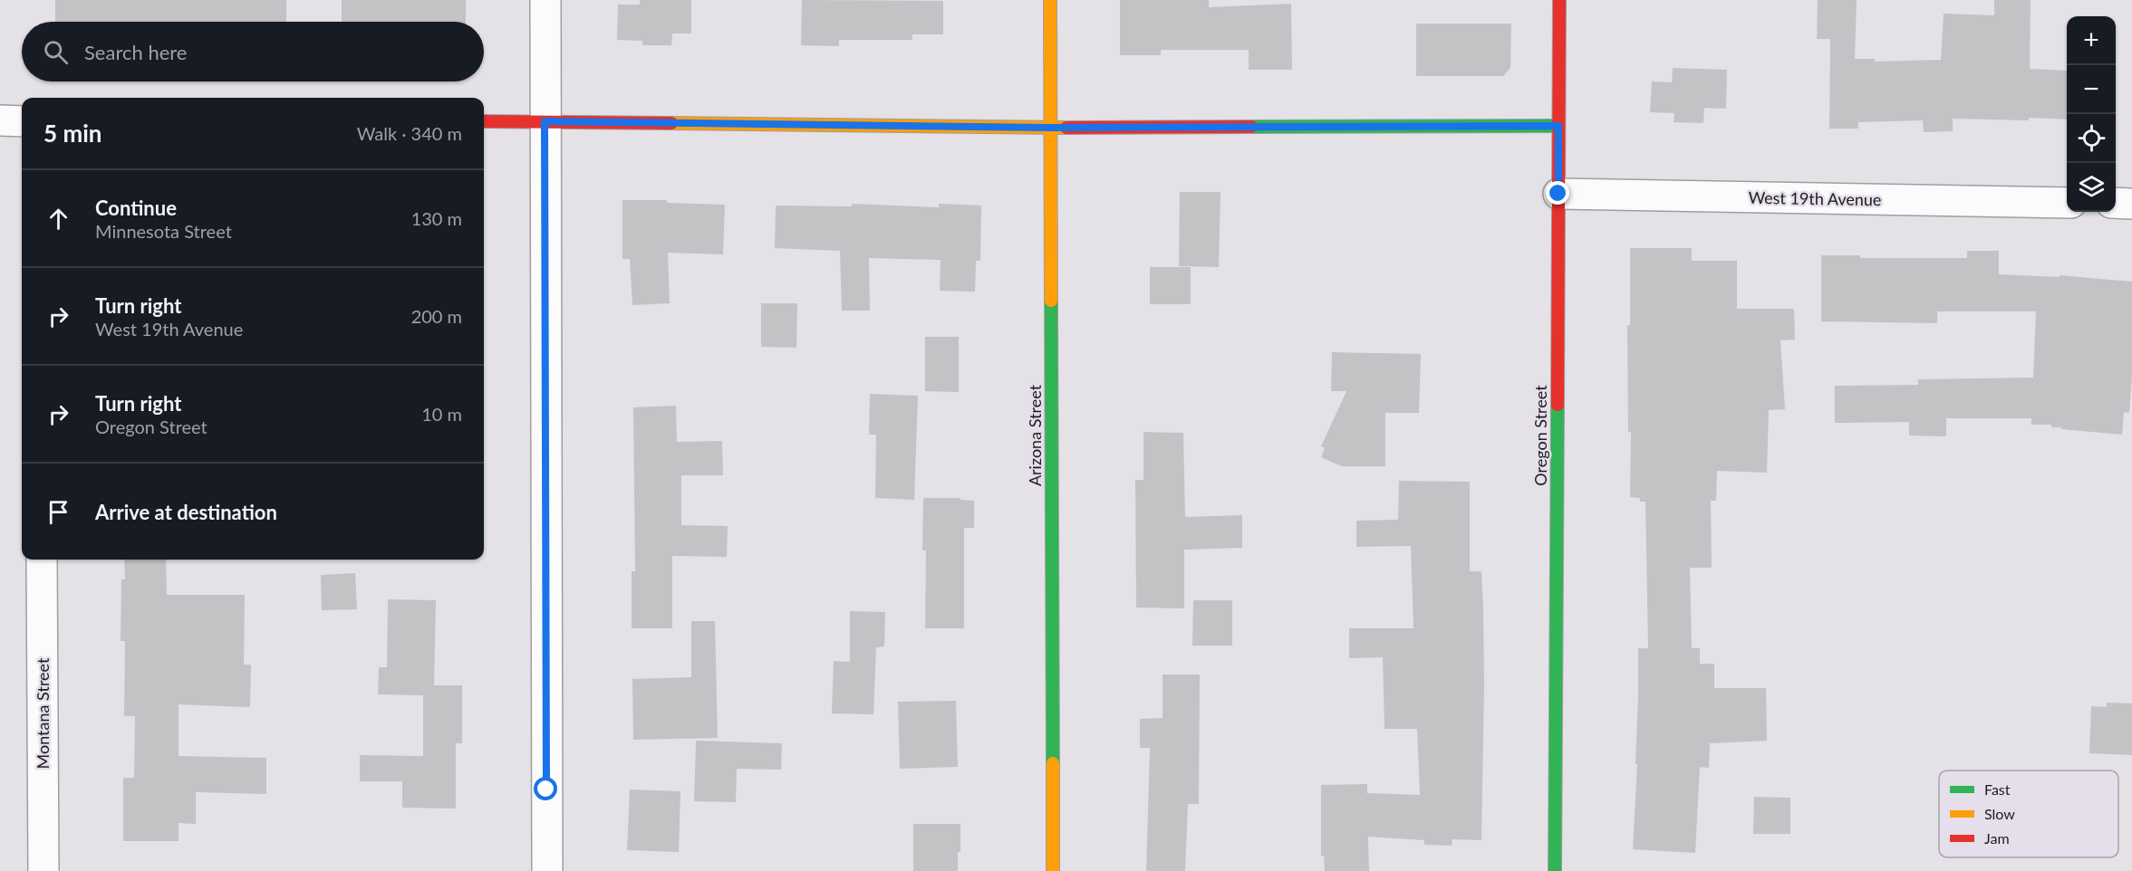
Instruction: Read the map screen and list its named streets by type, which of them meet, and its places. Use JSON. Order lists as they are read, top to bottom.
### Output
{
  "streets": {
    "street": [
      "West 19th Avenue",
      "Arizona Street",
      "Oregon Street",
      "Montana Street"
    ]
  },
  "crossings": [
    ["West 19th Avenue", "Oregon Street"]
  ],
  "legend": ["Fast", "Slow", "Jam"],
  "page": {
    "map_buttons": ["+", "−"],
    "search": "Search here",
    "heading": ["5 min", "Walk · 340 m"],
    "list": [
      ["Continue", "Minnesota Street", "130 m"],
      ["Turn right", "West 19th Avenue", "200 m"],
      ["Turn right", "Oregon Street", "10 m"],
      "Arrive at destination"
    ]
  }
}
